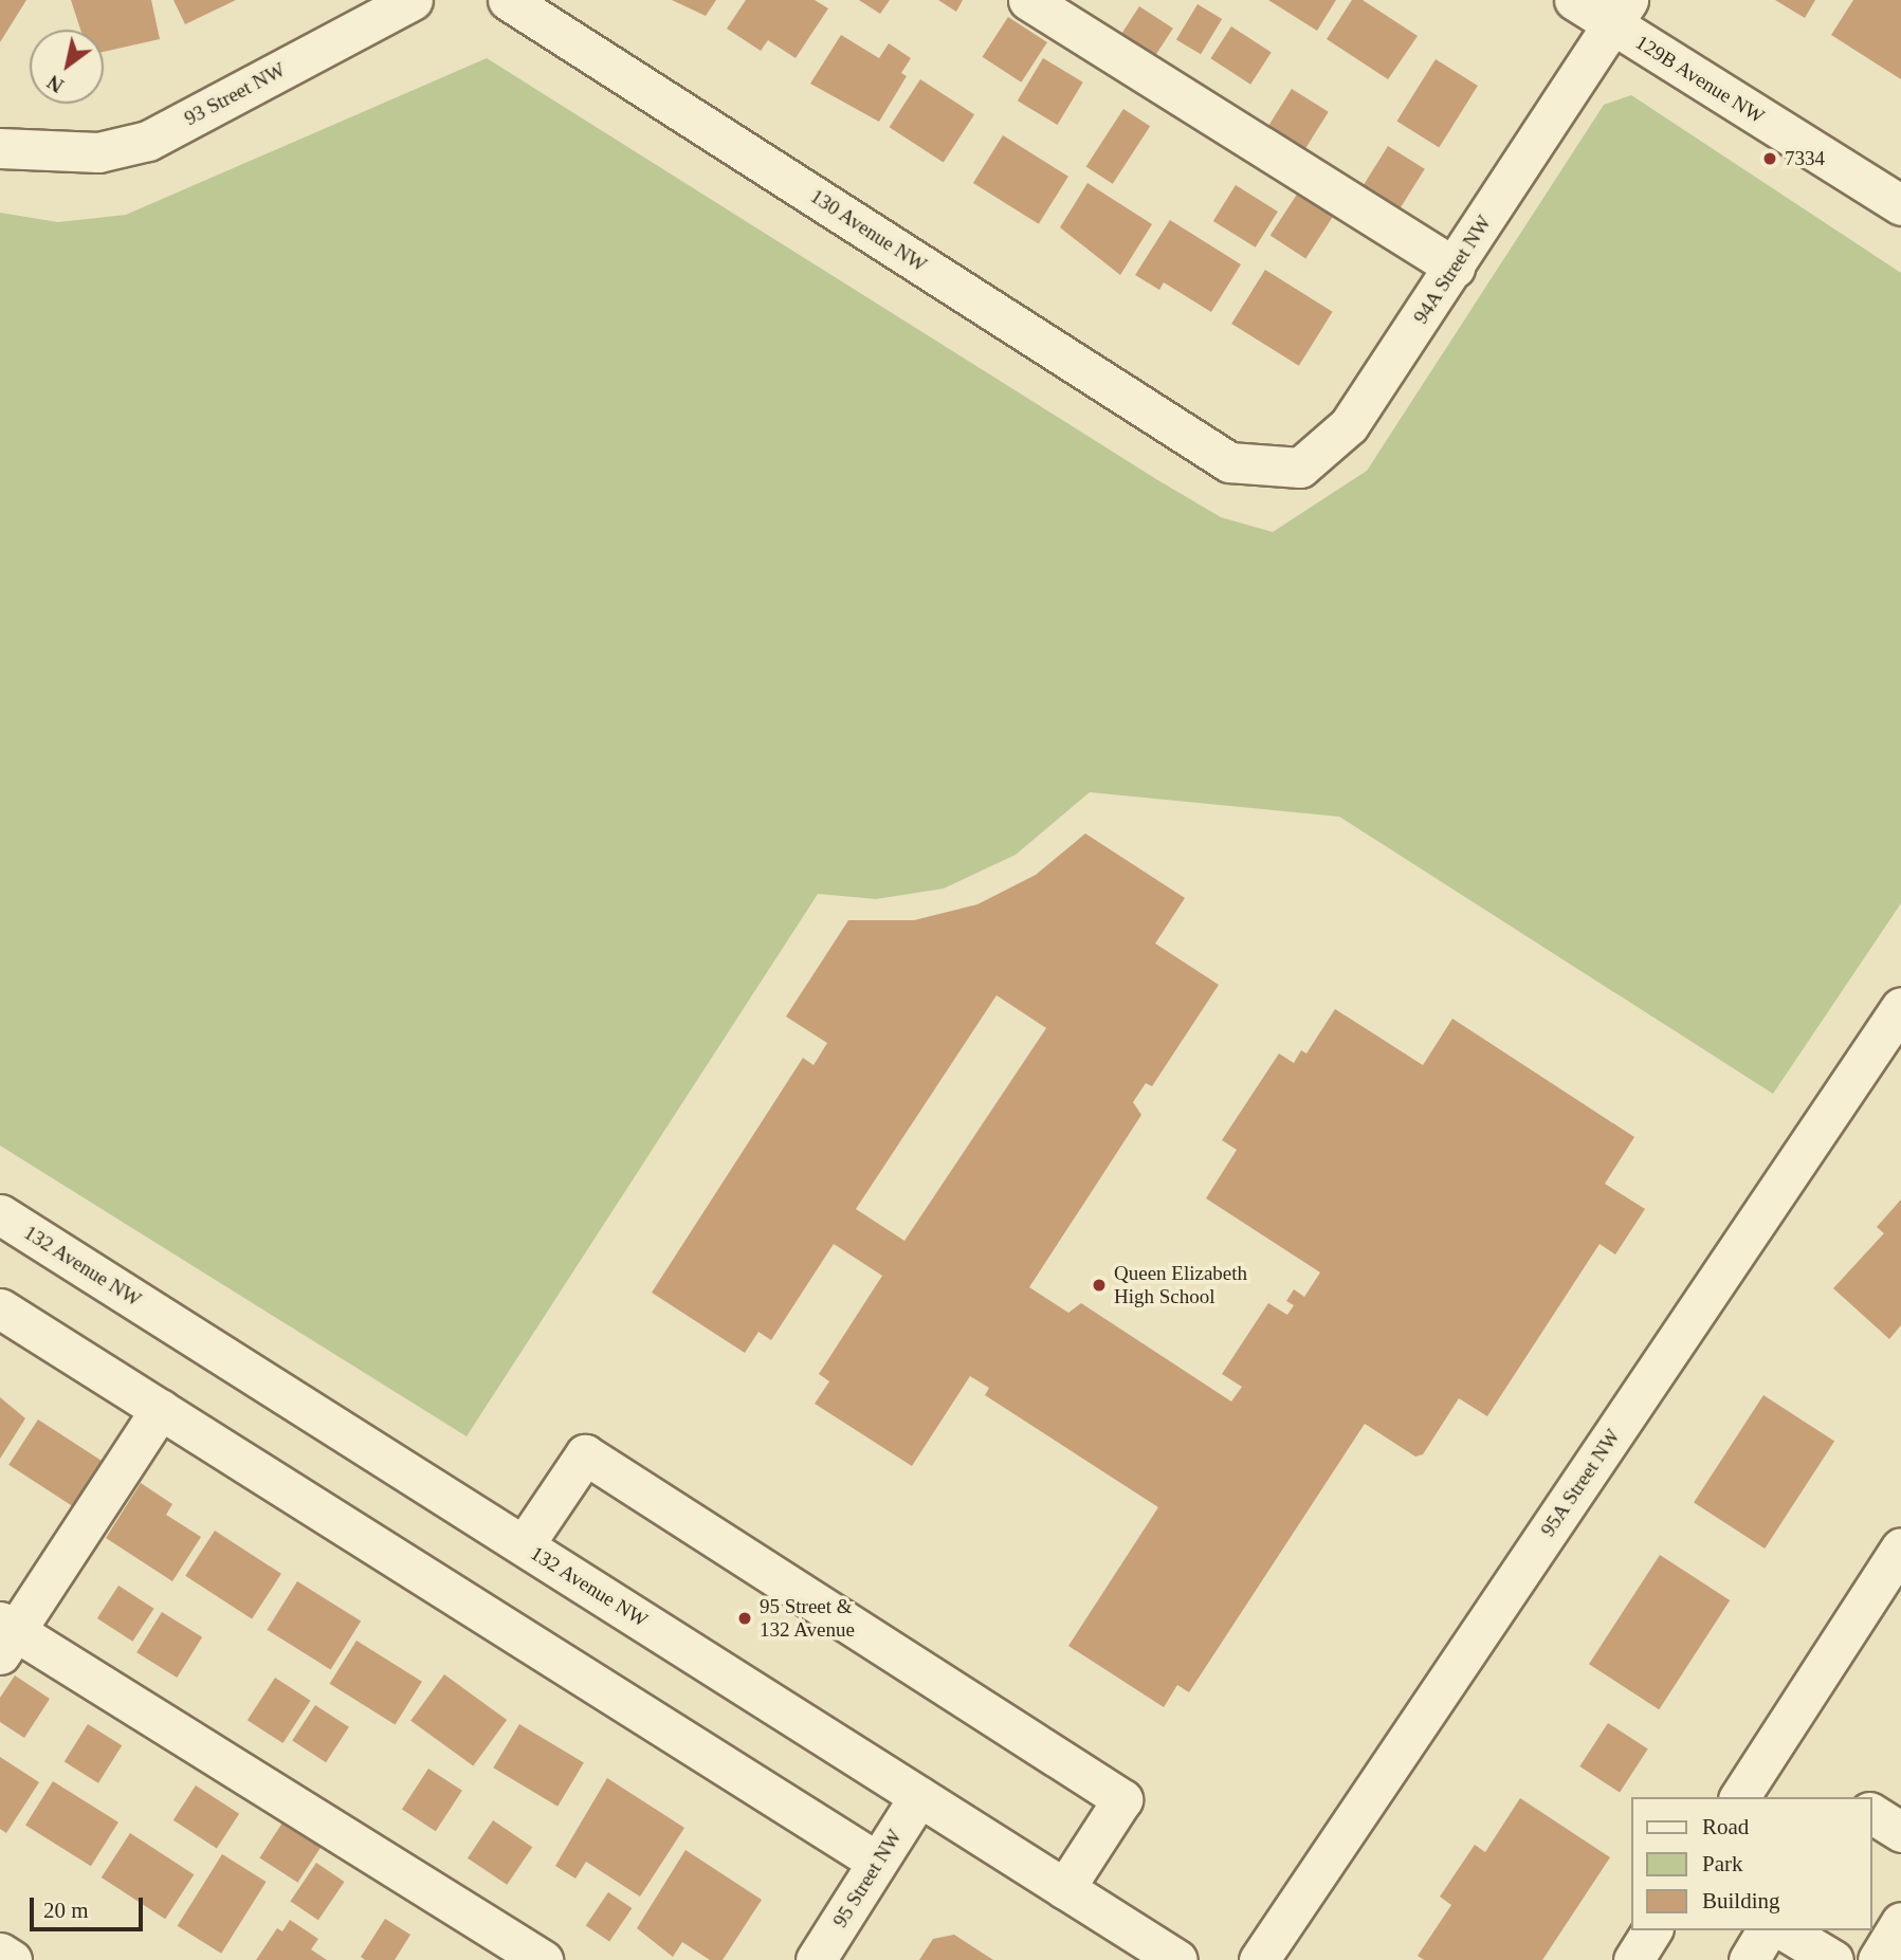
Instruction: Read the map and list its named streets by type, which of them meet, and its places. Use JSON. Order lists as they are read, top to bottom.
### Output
{
  "streets": {
    "street": [
      "129B Avenue NW",
      "93 Street NW",
      "130 Avenue NW",
      "94A Street NW",
      "132 Avenue NW",
      "95A Street NW",
      "95 Street NW"
    ]
  },
  "crossings": [
    ["129B Avenue NW", "94A Street NW"],
    ["130 Avenue NW", "94A Street NW"],
    ["132 Avenue NW", "95 Street NW"]
  ],
  "places": ["7334", "Queen Elizabeth High School", "95 Street & 132 Avenue"],
  "legend": ["Road", "Park", "Building"],
  "scale_bar": "20 m",
  "north": "bottom left"
}
